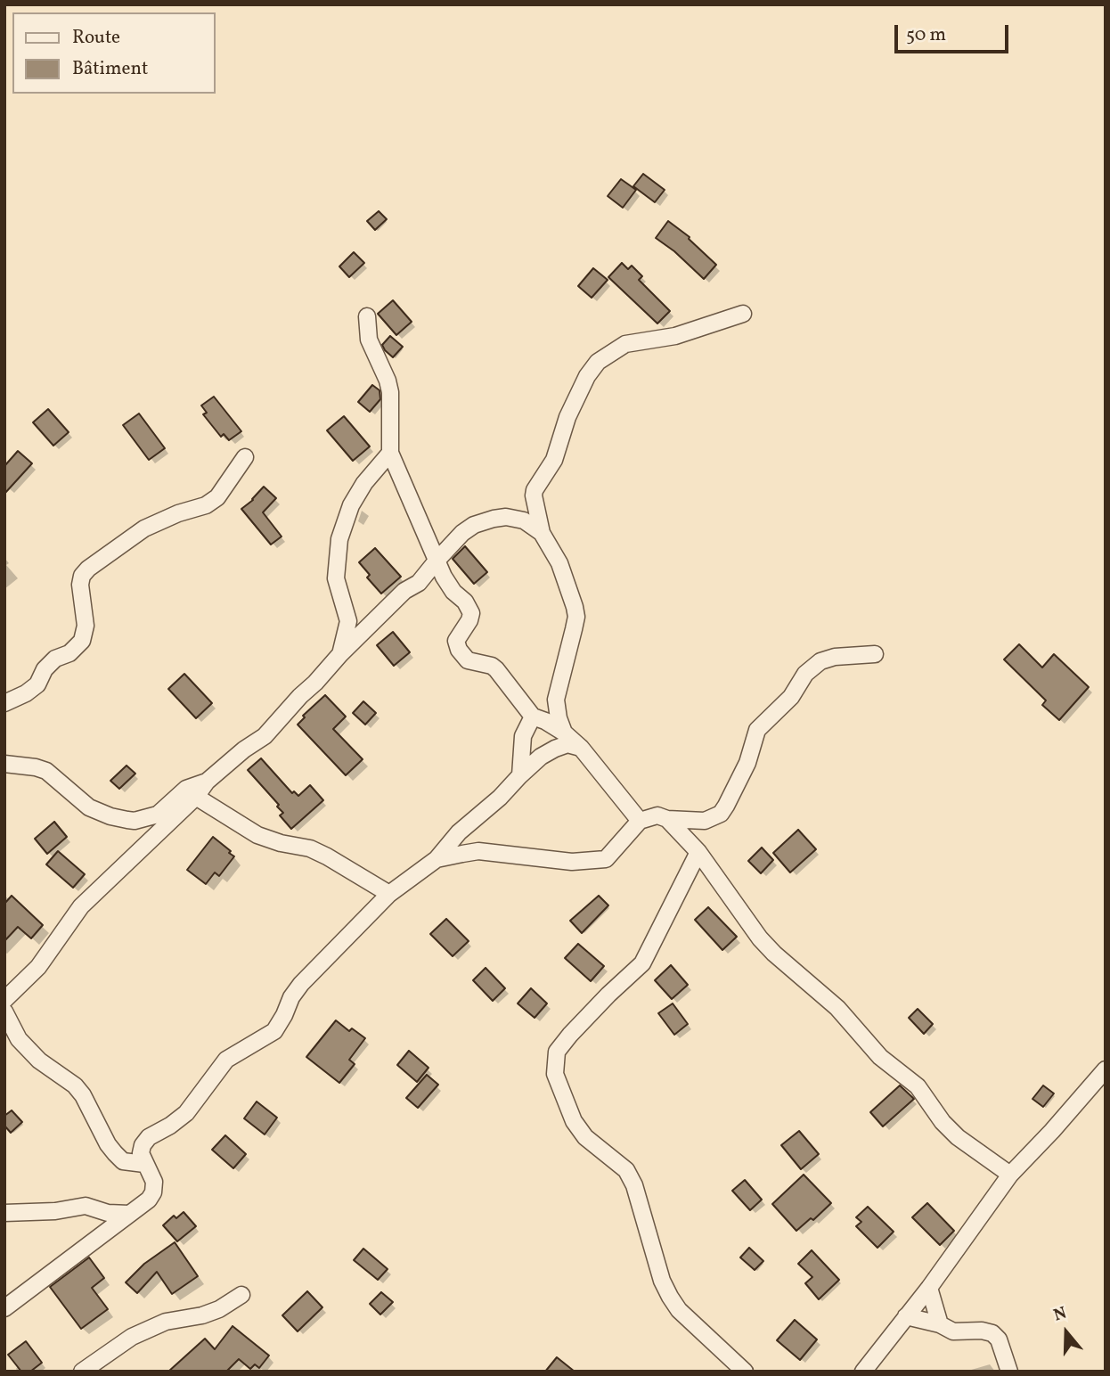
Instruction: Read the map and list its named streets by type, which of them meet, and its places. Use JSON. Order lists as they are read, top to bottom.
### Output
{
  "legend": ["Route", "Bâtiment"],
  "scale_bar": "50 m",
  "north": "top"
}
